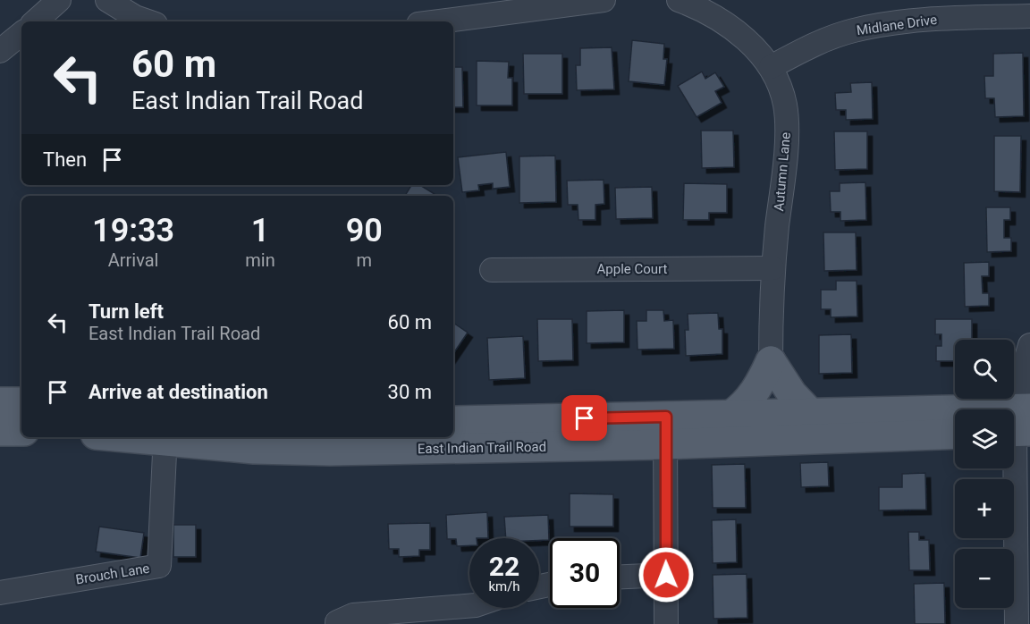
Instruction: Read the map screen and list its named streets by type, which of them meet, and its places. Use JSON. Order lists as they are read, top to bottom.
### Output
{
  "streets": {
    "main road": ["East Indian Trail Road"],
    "street": [
      "Midlane Drive",
      "Autumn Lane",
      "Apple Court",
      "Brouch Lane"
    ]
  },
  "crossings": [
    ["Midlane Drive", "Autumn Lane"],
    ["Autumn Lane", "Apple Court"],
    ["East Indian Trail Road", "Brouch Lane"]
  ],
  "page": {
    "turn": ["60 m", "East Indian Trail Road"],
    "then": "Then",
    "eta": [
      "19:33",
      "Arrival",
      "1",
      "min",
      "90",
      "m"
    ],
    "list": [
      {
        "name": "Turn left",
        "note": "East Indian Trail Road",
        "value": "60 m"
      },
      {
        "name": "Arrive at destination",
        "value": "30 m"
      }
    ],
    "map_buttons": ["+", "−"],
    "speed": "22 km/h",
    "limit": "30"
  }
}
